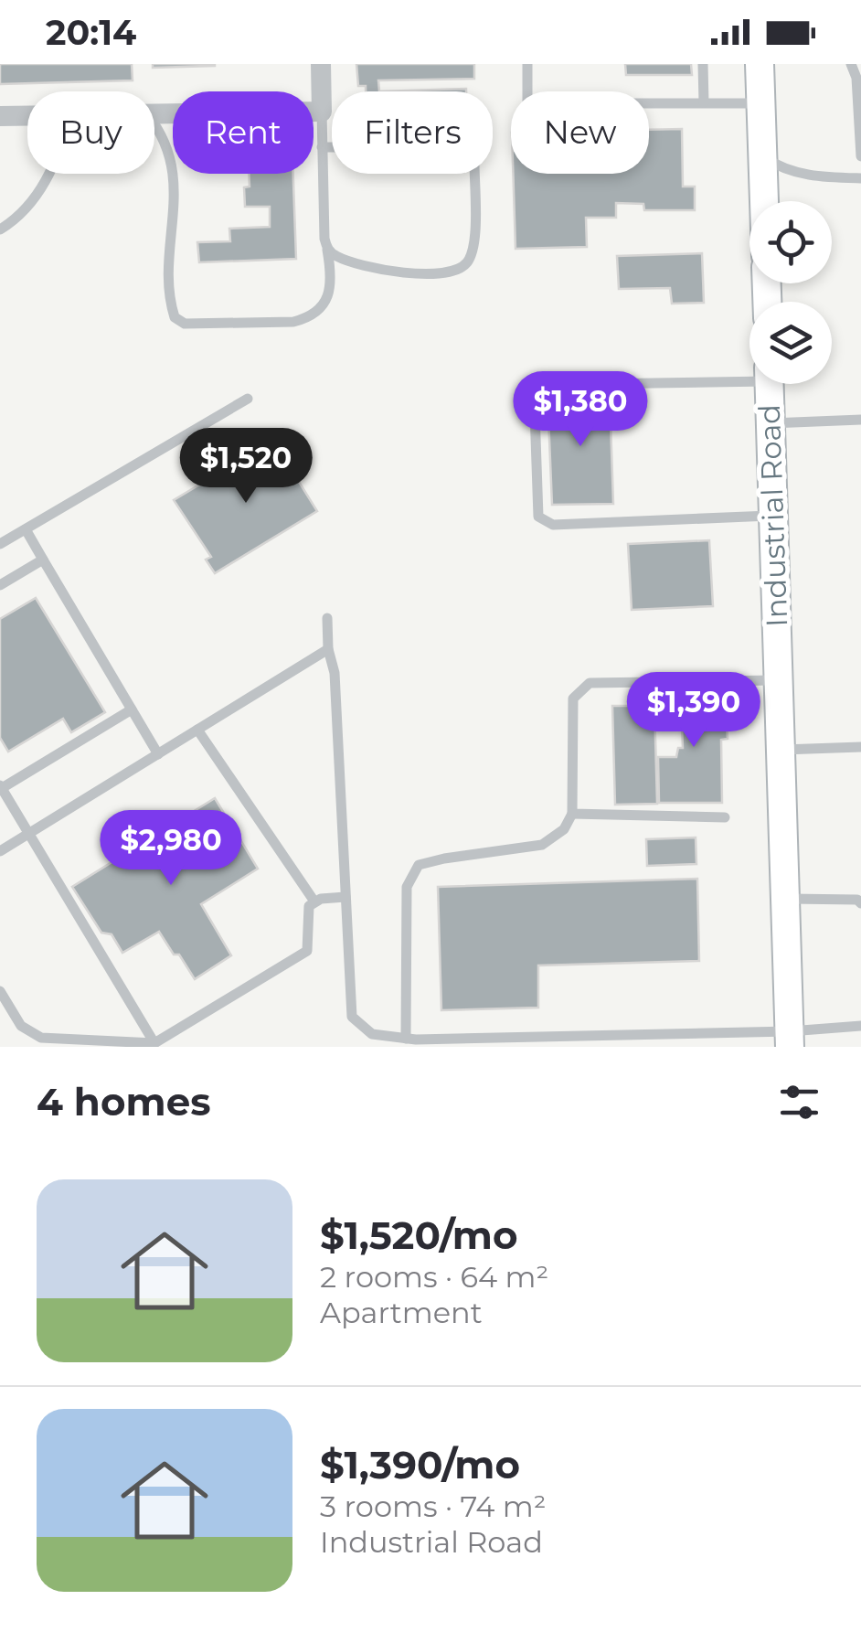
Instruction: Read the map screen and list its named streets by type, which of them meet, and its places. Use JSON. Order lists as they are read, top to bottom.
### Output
{
  "streets": {
    "street": ["Industrial Road"]
  },
  "page": {
    "status": "20:14",
    "chip": [
      "Buy",
      "Rent",
      "Filters",
      "New"
    ],
    "price": [
      "$1,380",
      "$1,520",
      "$1,390",
      "$2,980"
    ],
    "heading": "4 homes",
    "list": [
      {
        "name": "$1,520/mo",
        "note": "2 rooms · 64 m² · Apartment"
      },
      {
        "name": "$1,390/mo",
        "note": "3 rooms · 74 m² · Industrial Road"
      }
    ]
  }
}
